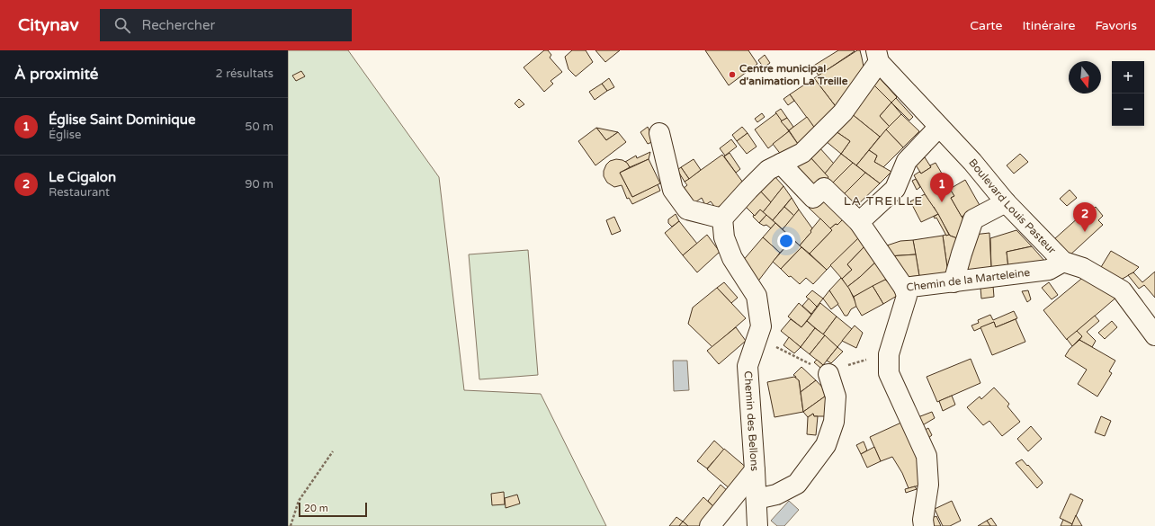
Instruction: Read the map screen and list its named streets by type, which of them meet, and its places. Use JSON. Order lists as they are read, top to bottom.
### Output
{
  "streets": {
    "street": ["Boulevard Louis Pasteur", "Chemin de la Marteleine", "Chemin des Bellons"]
  },
  "crossings": [
    ["Boulevard Louis Pasteur", "Chemin de la Marteleine"]
  ],
  "districts": ["LA TREILLE"],
  "places": ["Centre municipal d'animation La Treille"],
  "scale_bar": "20 m",
  "north": "bottom",
  "page": {
    "header": "Citynav",
    "search": "Rechercher",
    "nav": ["Carte", "Itinéraire", "Favoris"],
    "heading": ["À proximité", "2 résultats"],
    "map_buttons": ["+", "−"],
    "list": [
      {
        "mark": "1",
        "name": "Église Saint Dominique",
        "note": "Église",
        "value": "50 m"
      },
      {
        "mark": "2",
        "name": "Le Cigalon",
        "note": "Restaurant",
        "value": "90 m"
      }
    ],
    "pins": ["1", "2"],
    "scale": "20 m"
  }
}
